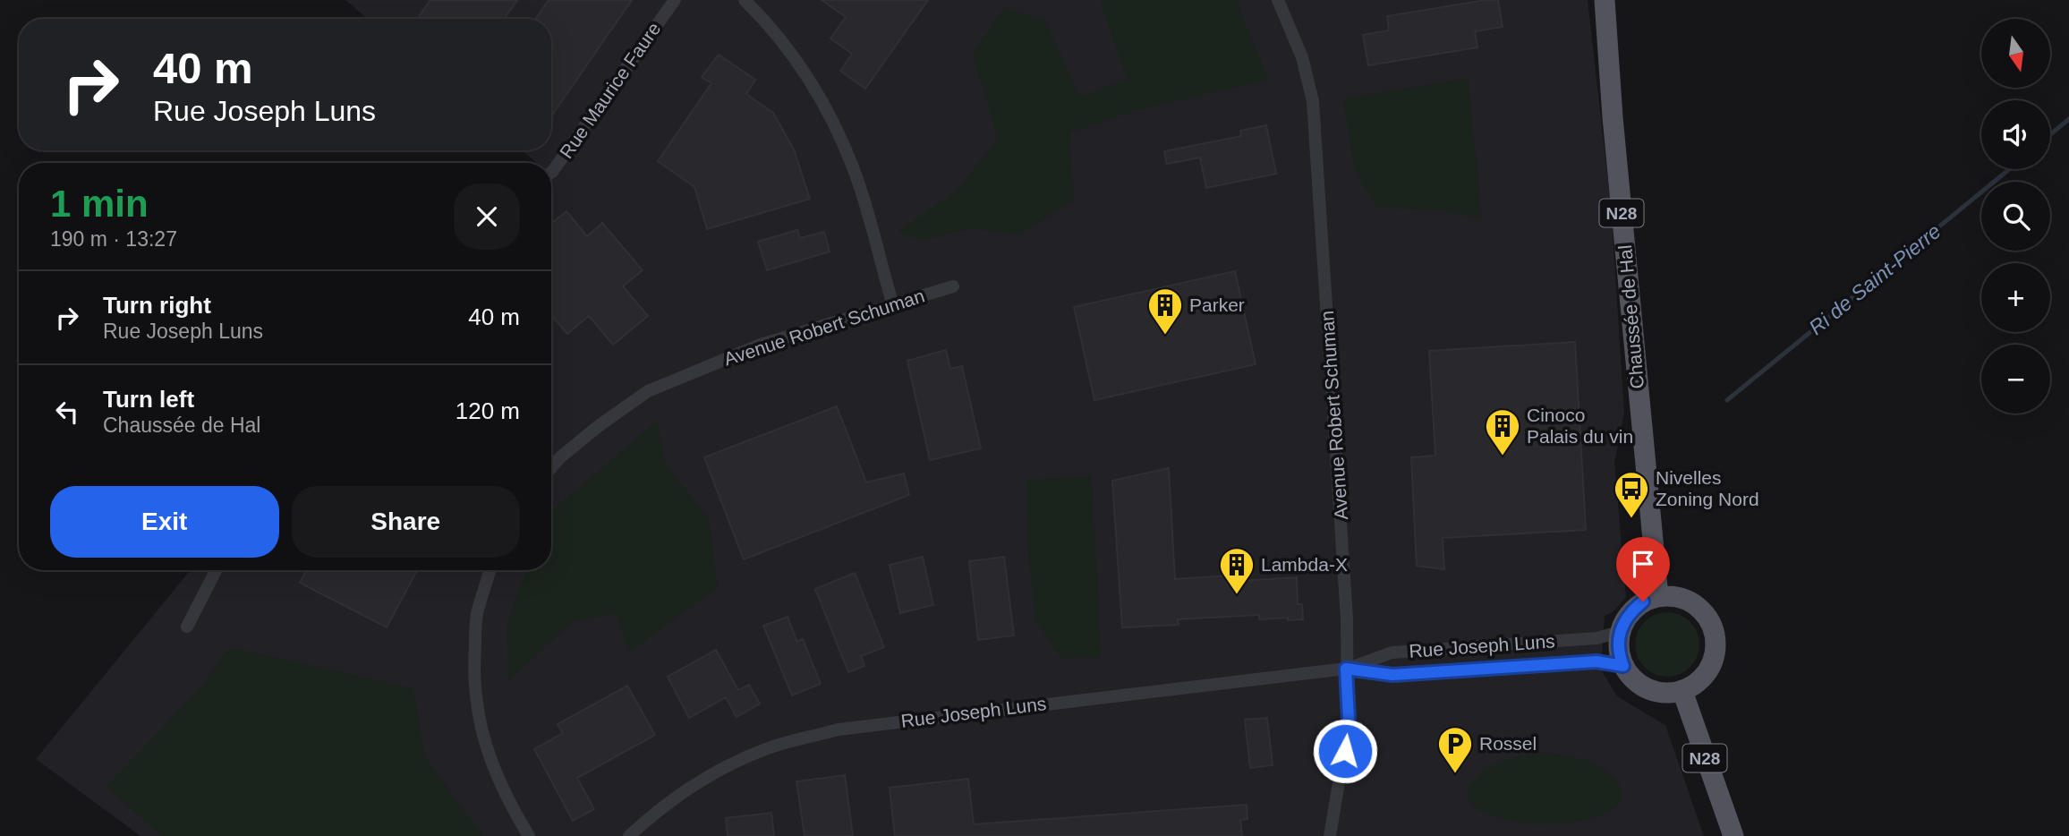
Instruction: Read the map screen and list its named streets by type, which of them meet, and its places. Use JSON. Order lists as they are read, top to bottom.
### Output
{
  "streets": {
    "main road": ["N28", "Chaussée de Hal"],
    "street": ["Rue Maurice Faure", "Avenue Robert Schuman", "Rue Joseph Luns"]
  },
  "crossings": [
    ["N28", "Chaussée de Hal"],
    ["N28", "Rue Joseph Luns"],
    ["Chaussée de Hal", "Rue Joseph Luns"],
    ["Avenue Robert Schuman", "Rue Joseph Luns"]
  ],
  "water": ["Ri de Saint-Pierre"],
  "places": {
    "building": ["Parker", "Cinoco Palais du vin", "Lambda-X"],
    "bus stop": ["Nivelles Zoning Nord"],
    "parking": ["Rossel"]
  },
  "north": "bottom",
  "page": {
    "map_buttons": ["+", "−"],
    "turn": ["40 m", "Rue Joseph Luns"],
    "heading": ["1 min", "190 m · 13:27"],
    "list": [
      {
        "name": "Turn right",
        "note": "Rue Joseph Luns",
        "value": "40 m"
      },
      {
        "name": "Turn left",
        "note": "Chaussée de Hal",
        "value": "120 m"
      }
    ],
    "buttons": ["Exit", "Share"]
  }
}
